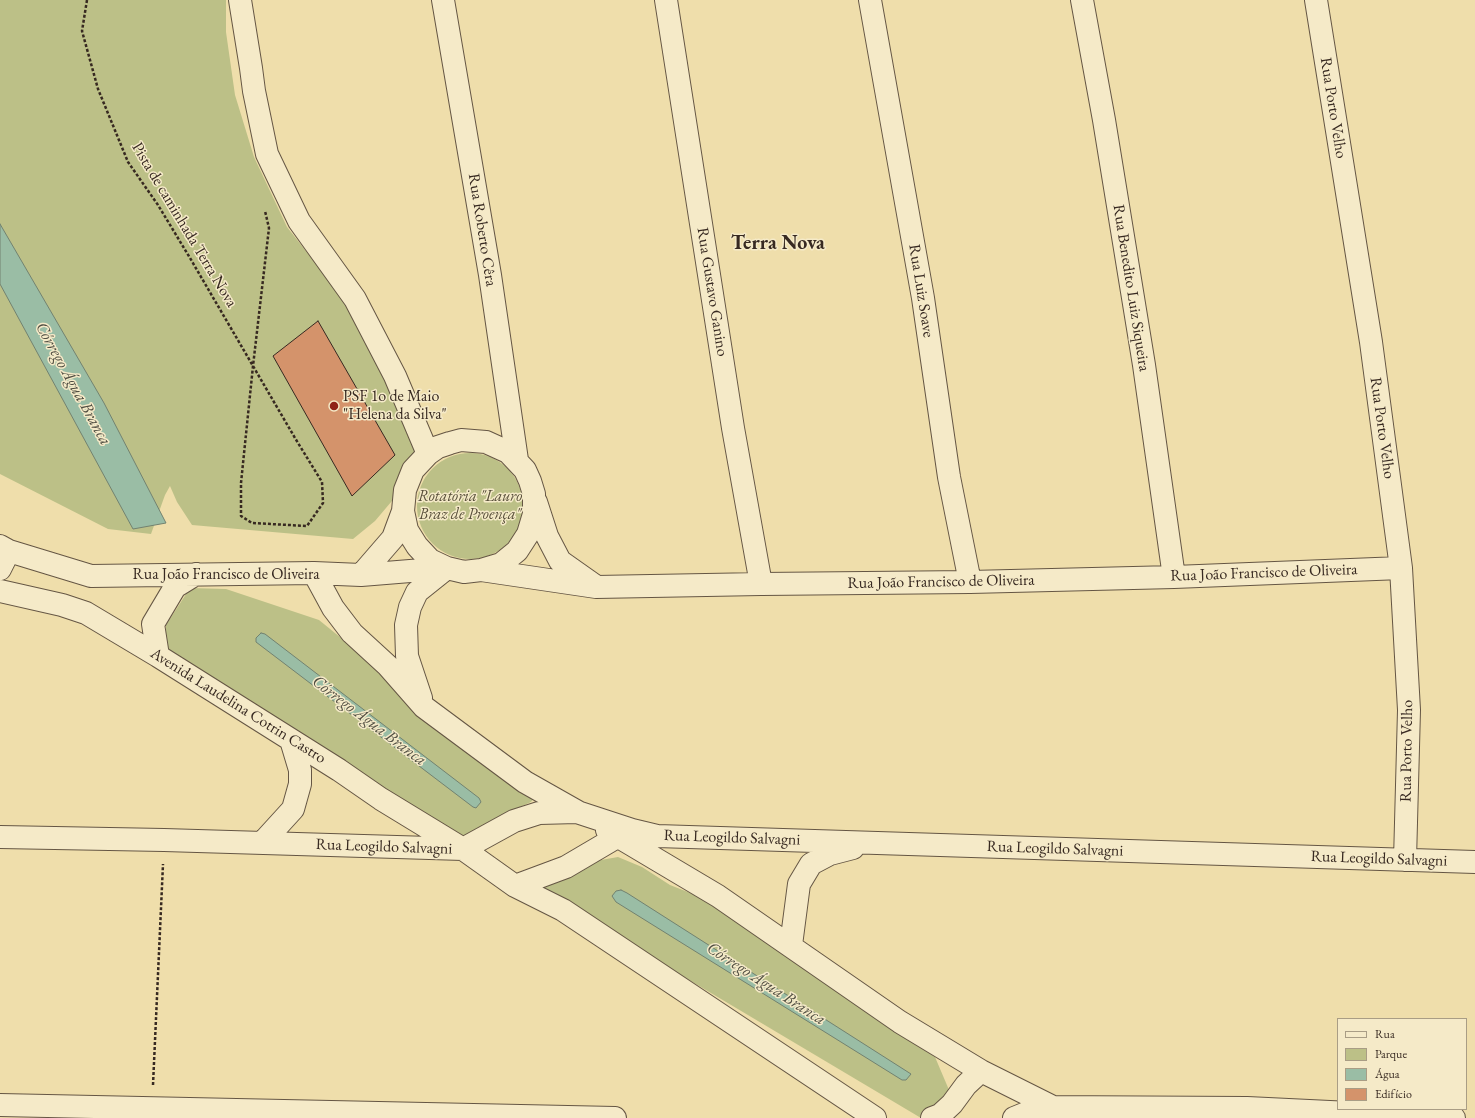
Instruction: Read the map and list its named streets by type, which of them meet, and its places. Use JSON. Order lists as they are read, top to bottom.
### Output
{
  "streets": {
    "street": [
      "Rua Porto Velho",
      "Rua Roberto Cêra",
      "Rua Benedito Luiz Siqueira",
      "Rua Luiz Soave",
      "Rua Gustavo Ganino",
      "Rua João Francisco de Oliveira",
      "Avenida Laudelina Cotrin Castro",
      "Rua Leogildo Salvagni"
    ],
    "path": ["Pista de caminhada Terra Nova"]
  },
  "crossings": [
    ["Rua Porto Velho", "Rua João Francisco de Oliveira"],
    ["Rua Porto Velho", "Rua Leogildo Salvagni"],
    ["Rua Roberto Cêra", "Rua João Francisco de Oliveira"],
    ["Rua Benedito Luiz Siqueira", "Rua João Francisco de Oliveira"],
    ["Rua Luiz Soave", "Rua João Francisco de Oliveira"],
    ["Rua Gustavo Ganino", "Rua João Francisco de Oliveira"],
    ["Avenida Laudelina Cotrin Castro", "Rua Leogildo Salvagni"]
  ],
  "districts": ["Terra Nova"],
  "water": ["Córrego Água Branca"],
  "parks": ["Rotatória \"Lauro Braz de Proença\""],
  "places": ["PSF 1o de Maio \"Helena da Silva\""],
  "legend": [
    "Rua",
    "Parque",
    "Água",
    "Edifício"
  ]
}
